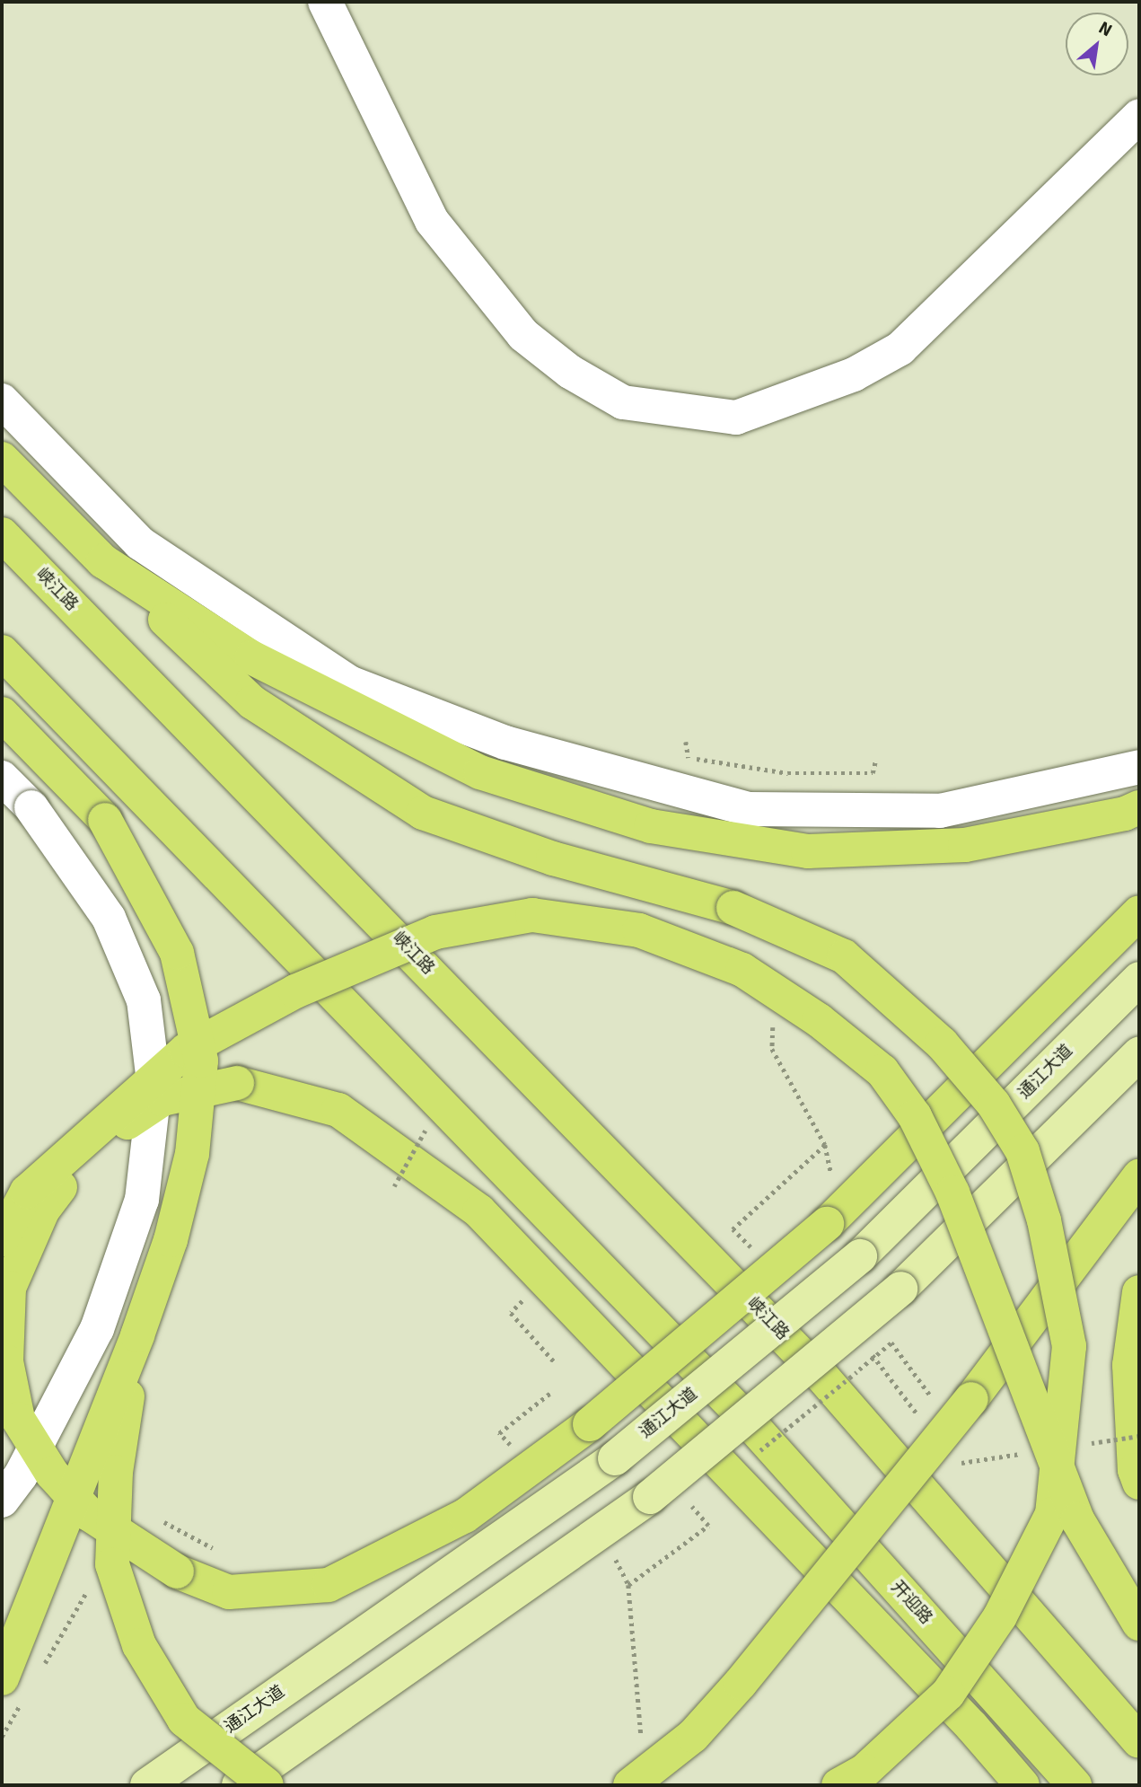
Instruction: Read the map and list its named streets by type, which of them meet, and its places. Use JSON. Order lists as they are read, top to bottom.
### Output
{
  "streets": {
    "highway": ["峡江路", "开迎路"],
    "main road": ["通江大道"]
  },
  "north": "top right"
}
